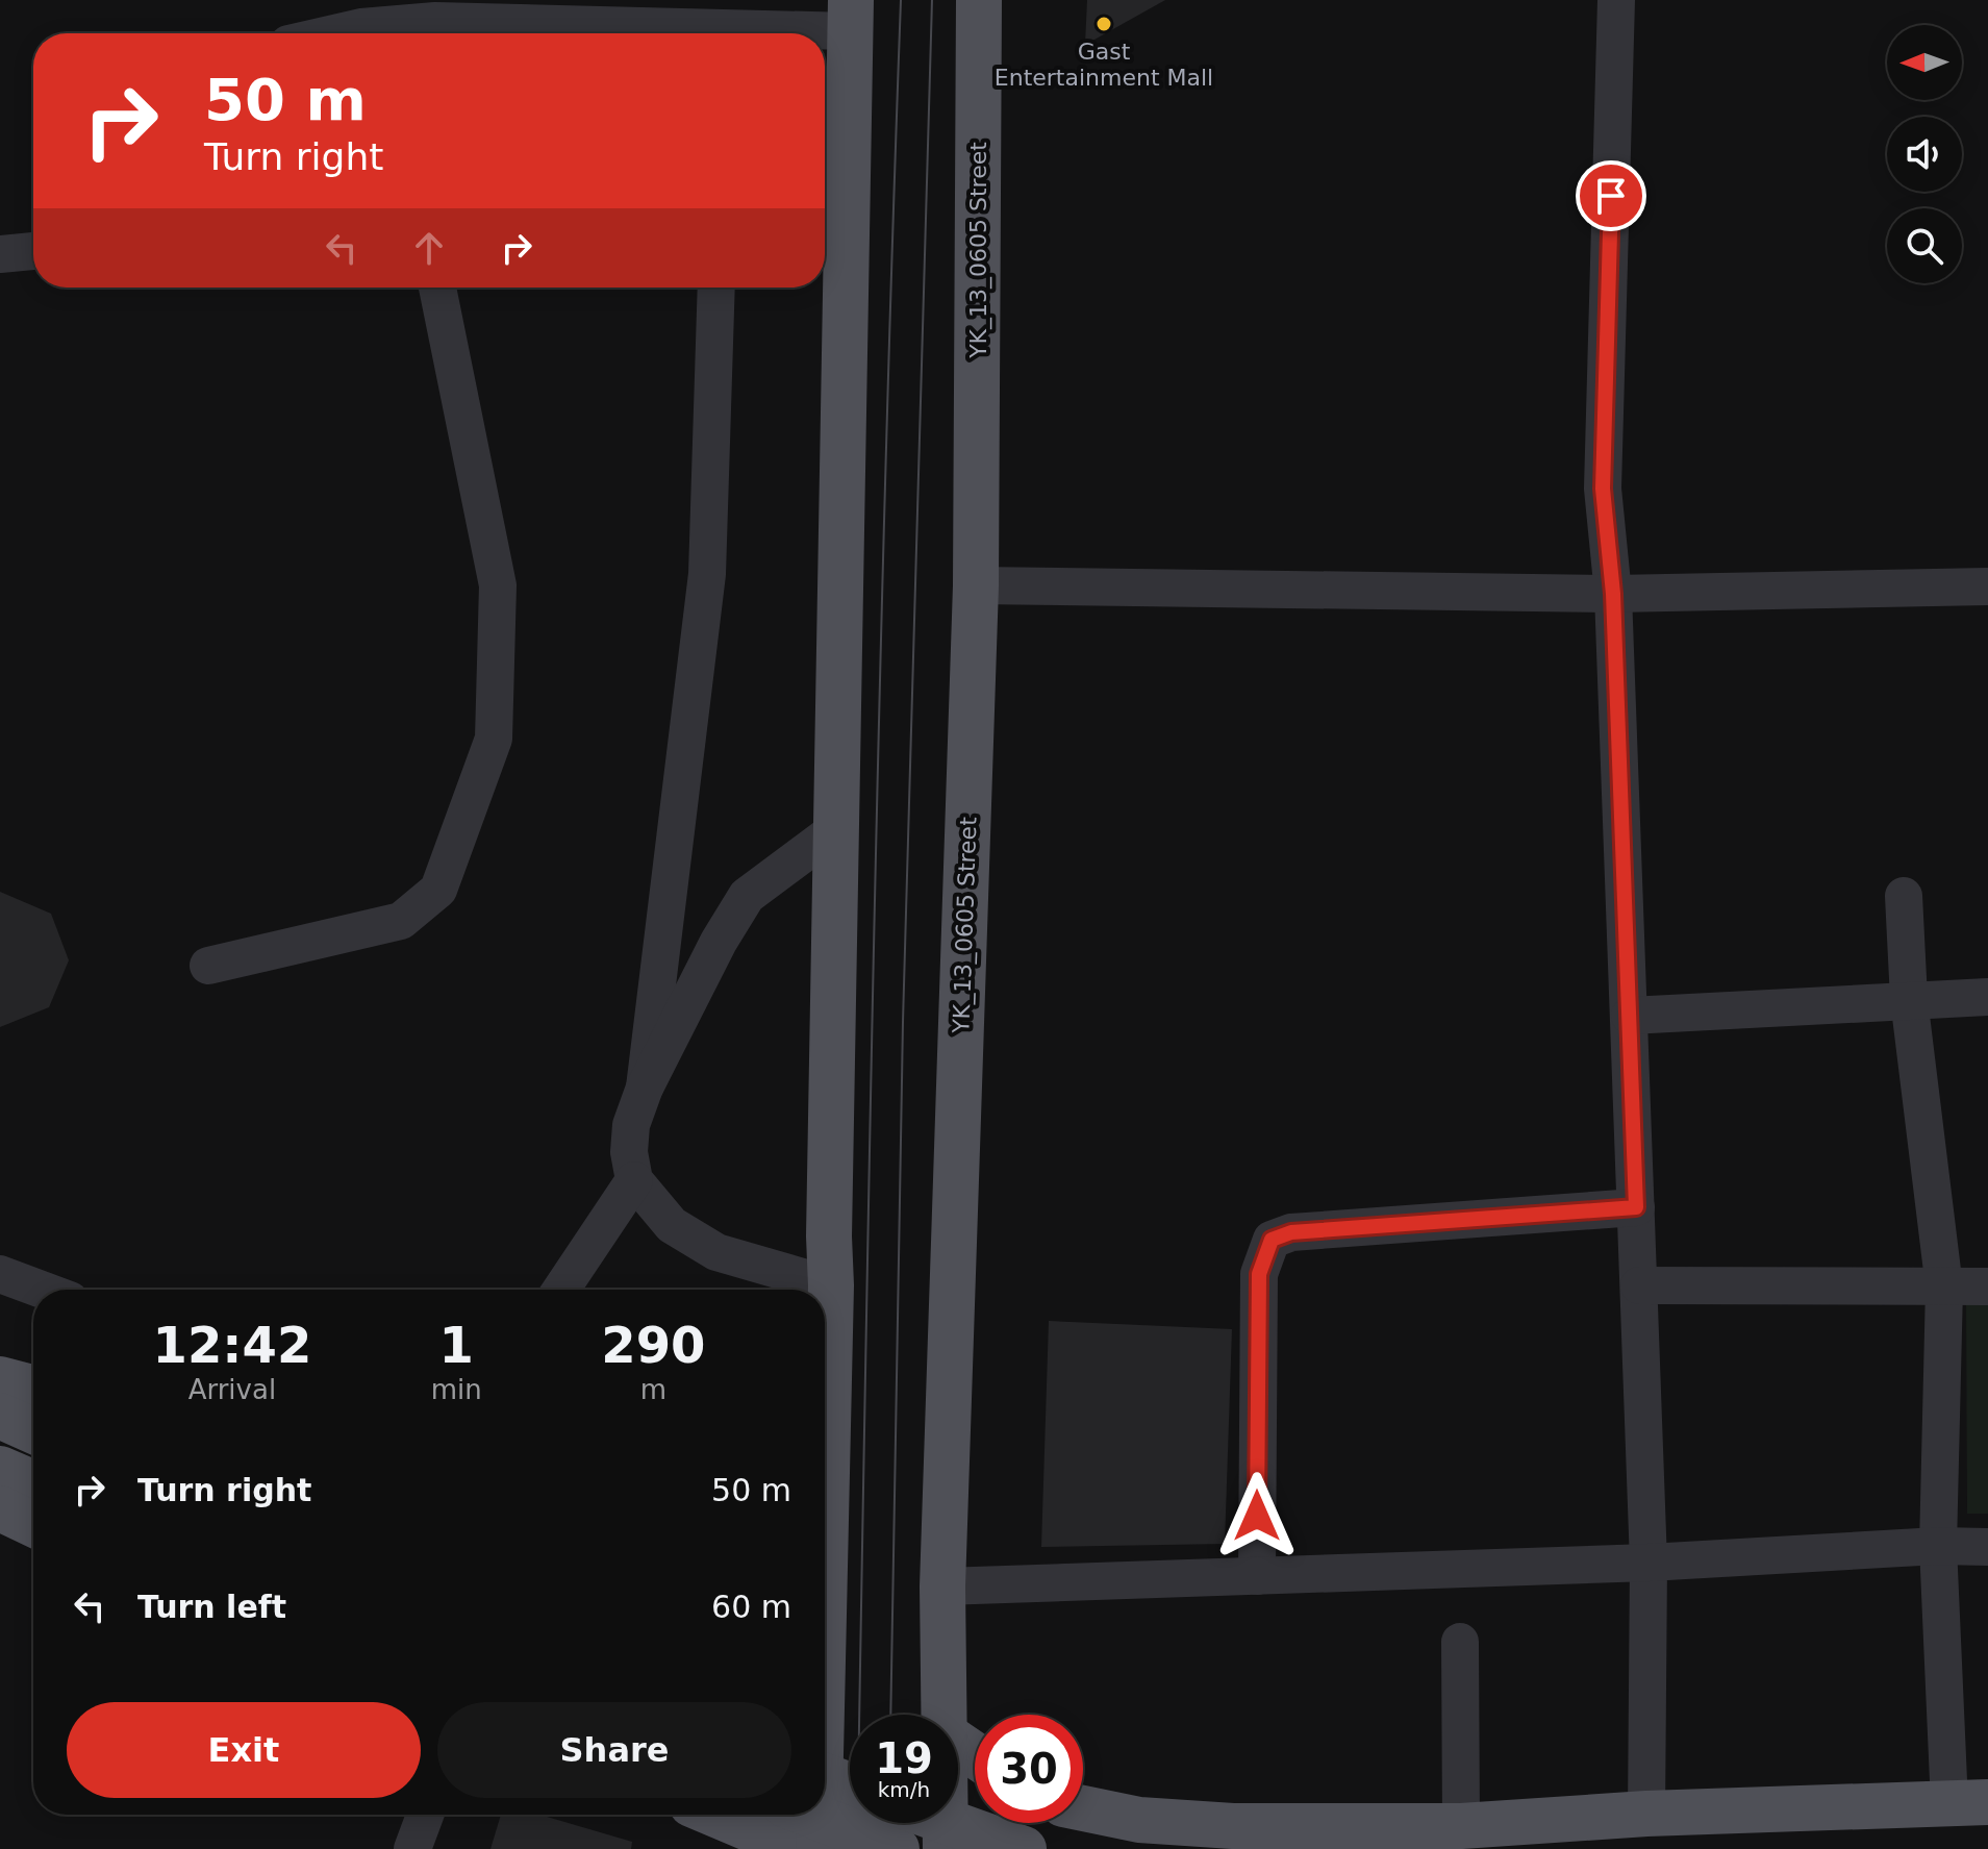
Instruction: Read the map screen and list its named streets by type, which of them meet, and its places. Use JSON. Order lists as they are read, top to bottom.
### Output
{
  "streets": {
    "main road": ["YK_13_0605 Street"]
  },
  "places": ["Gast Entertainment Mall"],
  "north": "left",
  "page": {
    "turn": ["50 m", "Turn right"],
    "eta": [
      "12:42",
      "Arrival",
      "1",
      "min",
      "290",
      "m"
    ],
    "list": [
      {
        "name": "Turn right",
        "value": "50 m"
      },
      {
        "name": "Turn left",
        "value": "60 m"
      }
    ],
    "buttons": ["Exit", "Share"],
    "speed": "19 km/h",
    "limit": "30"
  }
}
